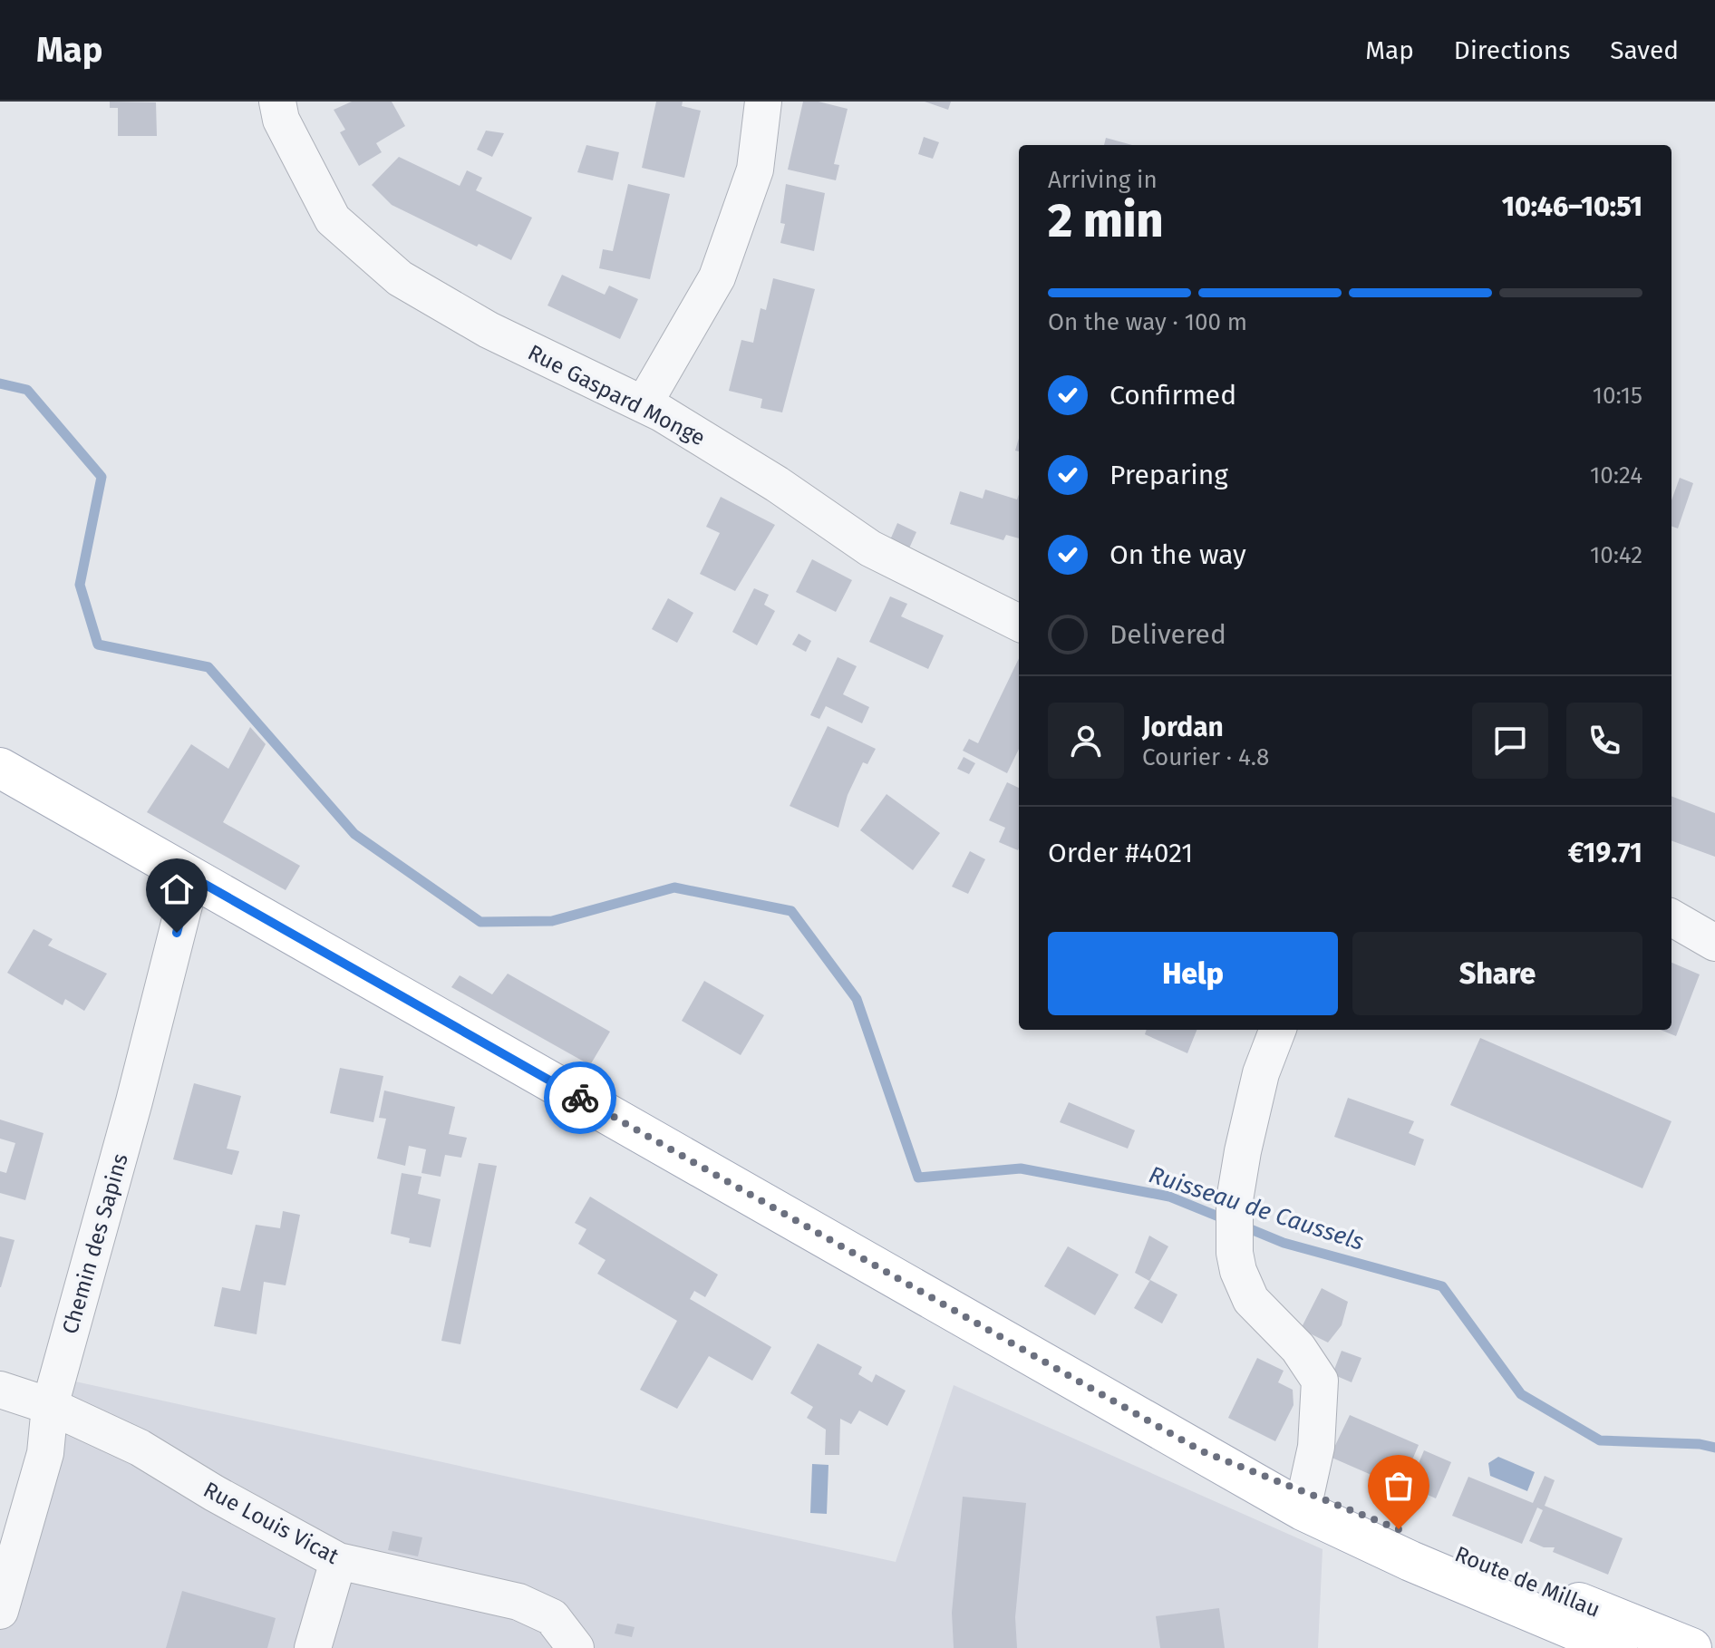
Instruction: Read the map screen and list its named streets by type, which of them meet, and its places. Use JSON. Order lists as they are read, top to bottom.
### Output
{
  "streets": {
    "main road": ["Route de Millau"],
    "street": ["Rue Gaspard Monge", "Chemin des Sapins", "Rue Louis Vicat"]
  },
  "crossings": [
    ["Chemin des Sapins", "Rue Louis Vicat"],
    ["Chemin des Sapins", "Route de Millau"]
  ],
  "water": ["Ruisseau de Caussels"],
  "page": {
    "header": "Map",
    "nav": ["Map", "Directions", "Saved"],
    "heading": ["2 min", "Arriving in", "10:46–10:51"],
    "panel": [
      "Jordan",
      "Courier · 4.8",
      "Order #4021",
      "€19.71"
    ],
    "bar": "On the way · 100 m",
    "list": [
      ["Confirmed", "10:15"],
      ["Preparing", "10:24"],
      ["On the way", "10:42"],
      "Delivered"
    ],
    "buttons": ["Help", "Share"]
  }
}
